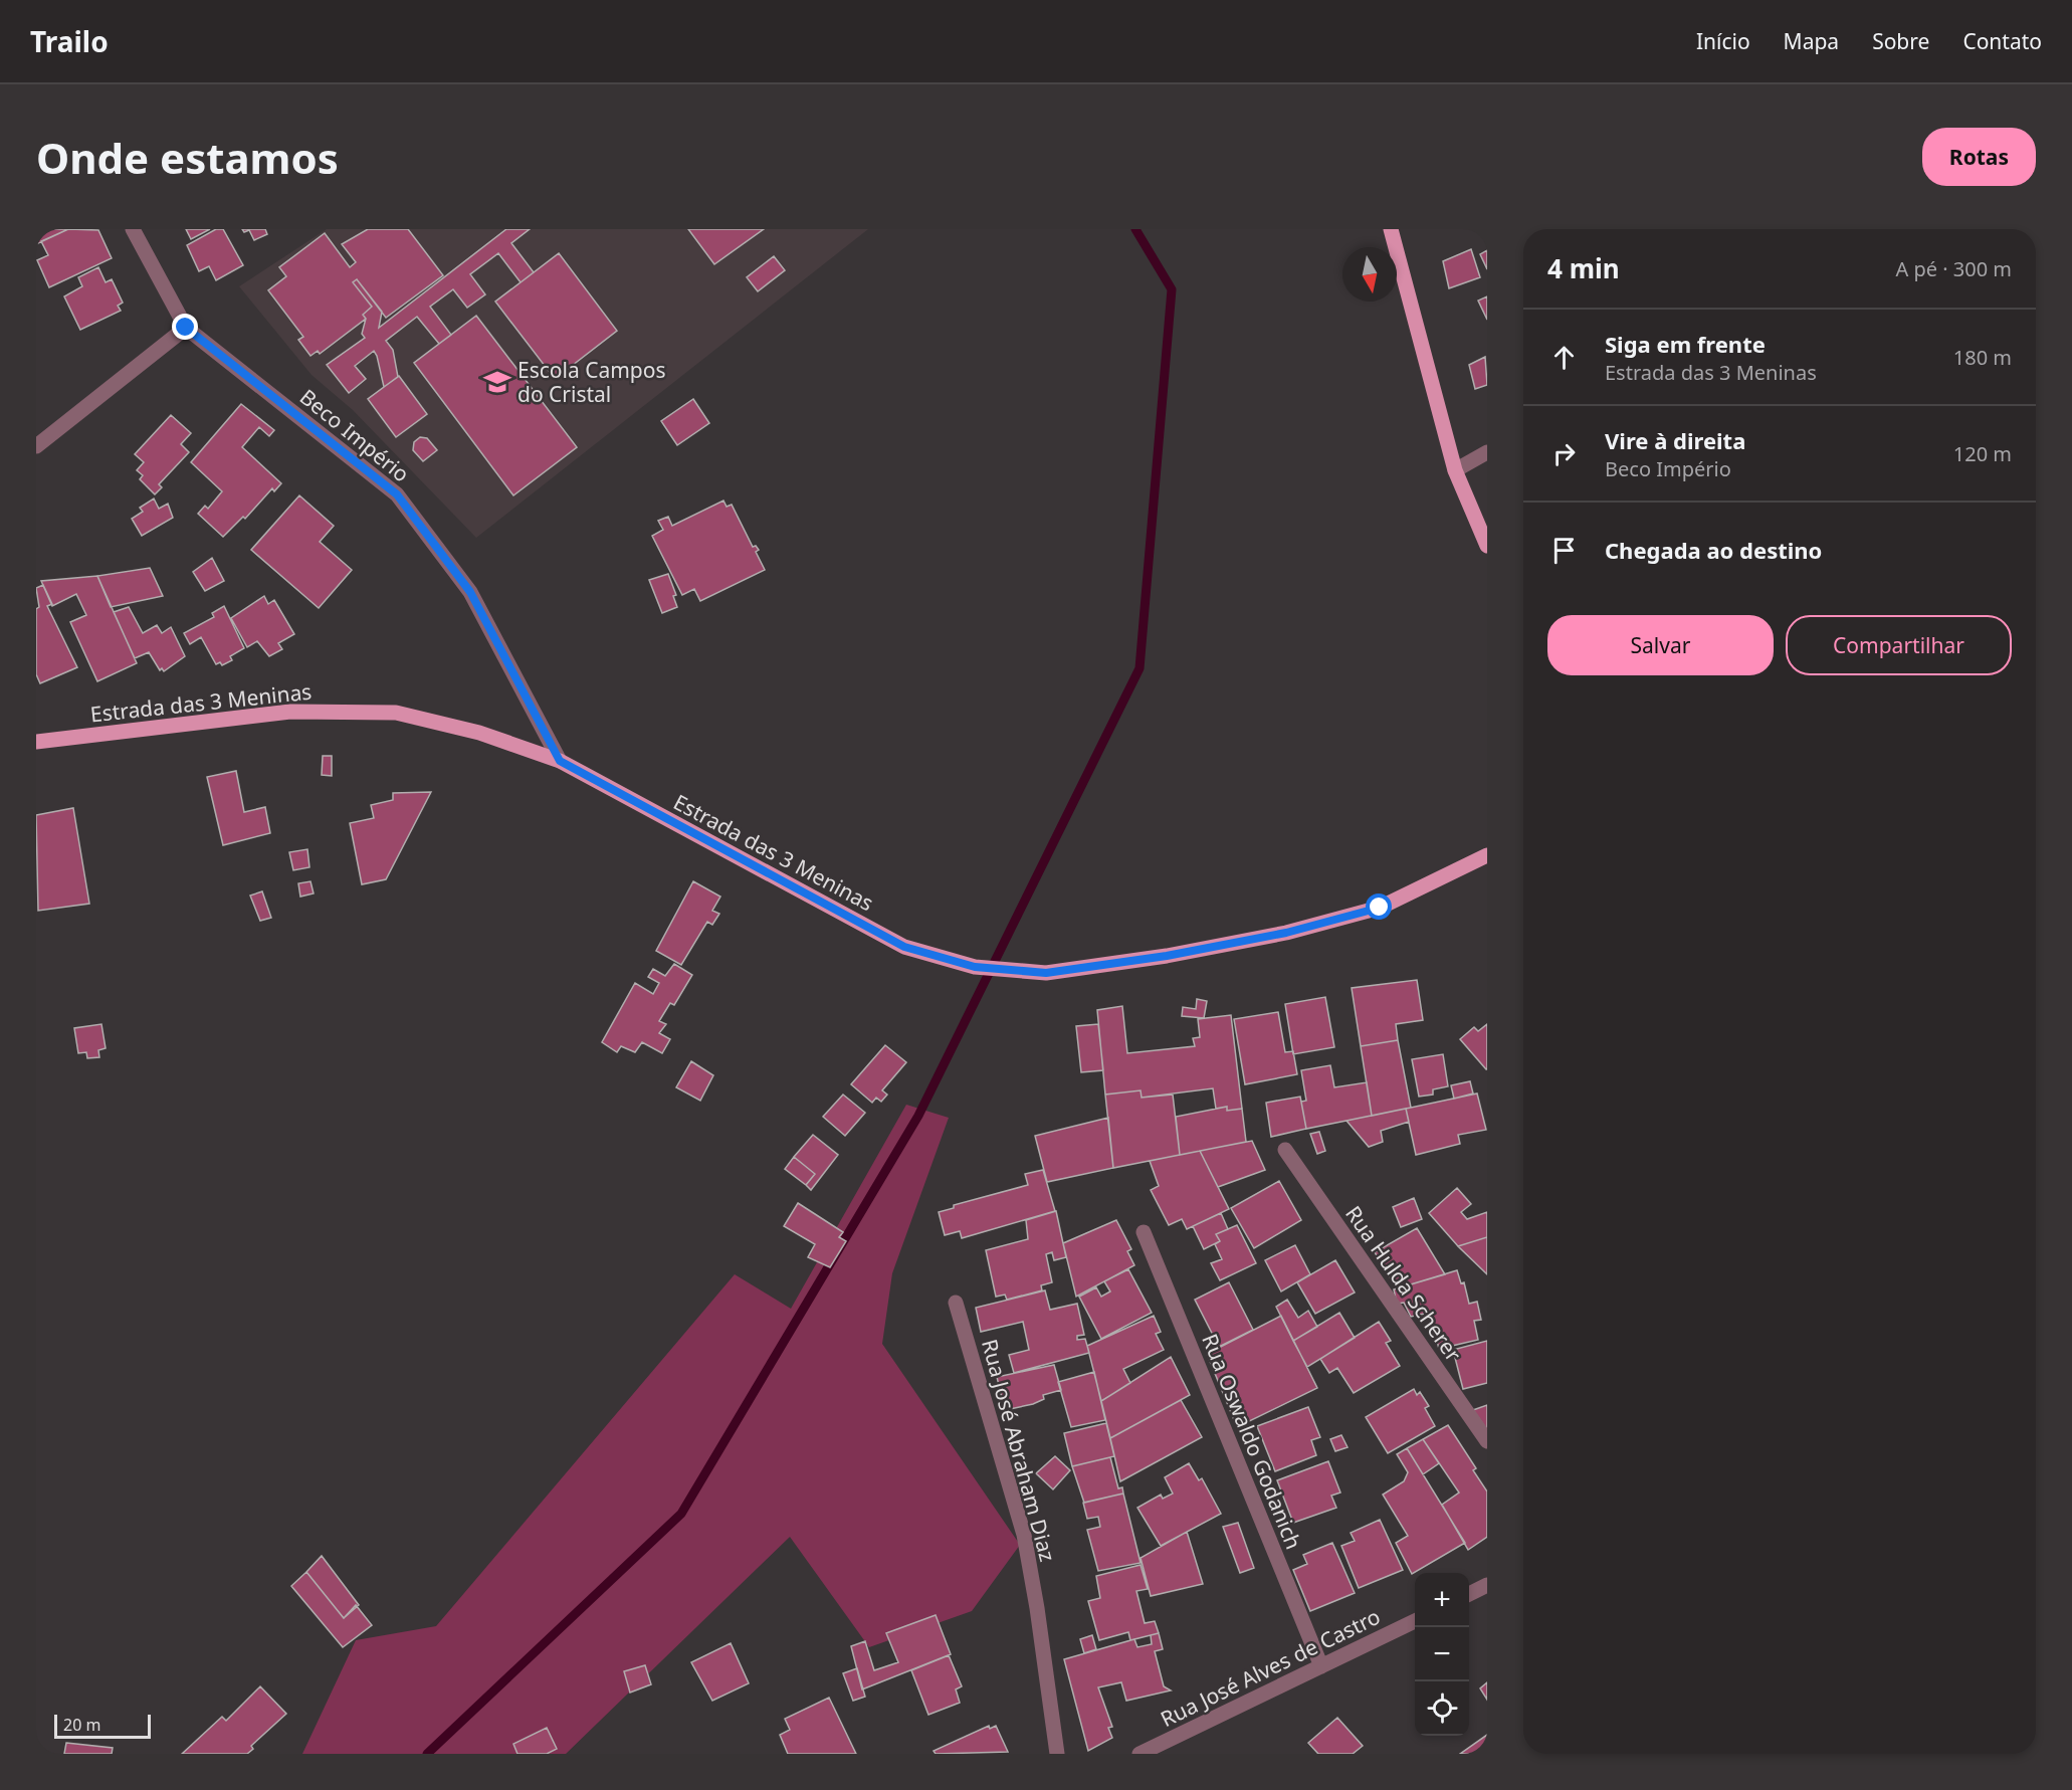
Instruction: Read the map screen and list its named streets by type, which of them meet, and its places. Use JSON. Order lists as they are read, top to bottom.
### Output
{
  "streets": {
    "main road": ["Estrada das 3 Meninas"],
    "street": [
      "Beco Império",
      "Rua Hulda Scherer",
      "Rua Oswaldo Godanich",
      "Rua José Abraham Diaz",
      "Rua José Alves de Castro"
    ]
  },
  "crossings": [
    ["Beco Império", "Estrada das 3 Meninas"],
    ["Rua Oswaldo Godanich", "Rua José Alves de Castro"]
  ],
  "places": {
    "school or university": ["Escola Campos do Cristal"]
  },
  "scale_bar": "20 m",
  "north": "bottom",
  "page": {
    "header": "Trailo",
    "nav": [
      "Início",
      "Mapa",
      "Sobre",
      "Contato"
    ],
    "buttons": [
      "Rotas",
      ["Salvar", "Compartilhar"]
    ],
    "title": "Onde estamos",
    "heading": ["4 min", "A pé · 300 m"],
    "list": [
      ["Siga em frente", "Estrada das 3 Meninas", "180 m"],
      ["Vire à direita", "Beco Império", "120 m"],
      "Chegada ao destino"
    ],
    "map_buttons": ["+", "−"],
    "scale": "20 m"
  }
}
